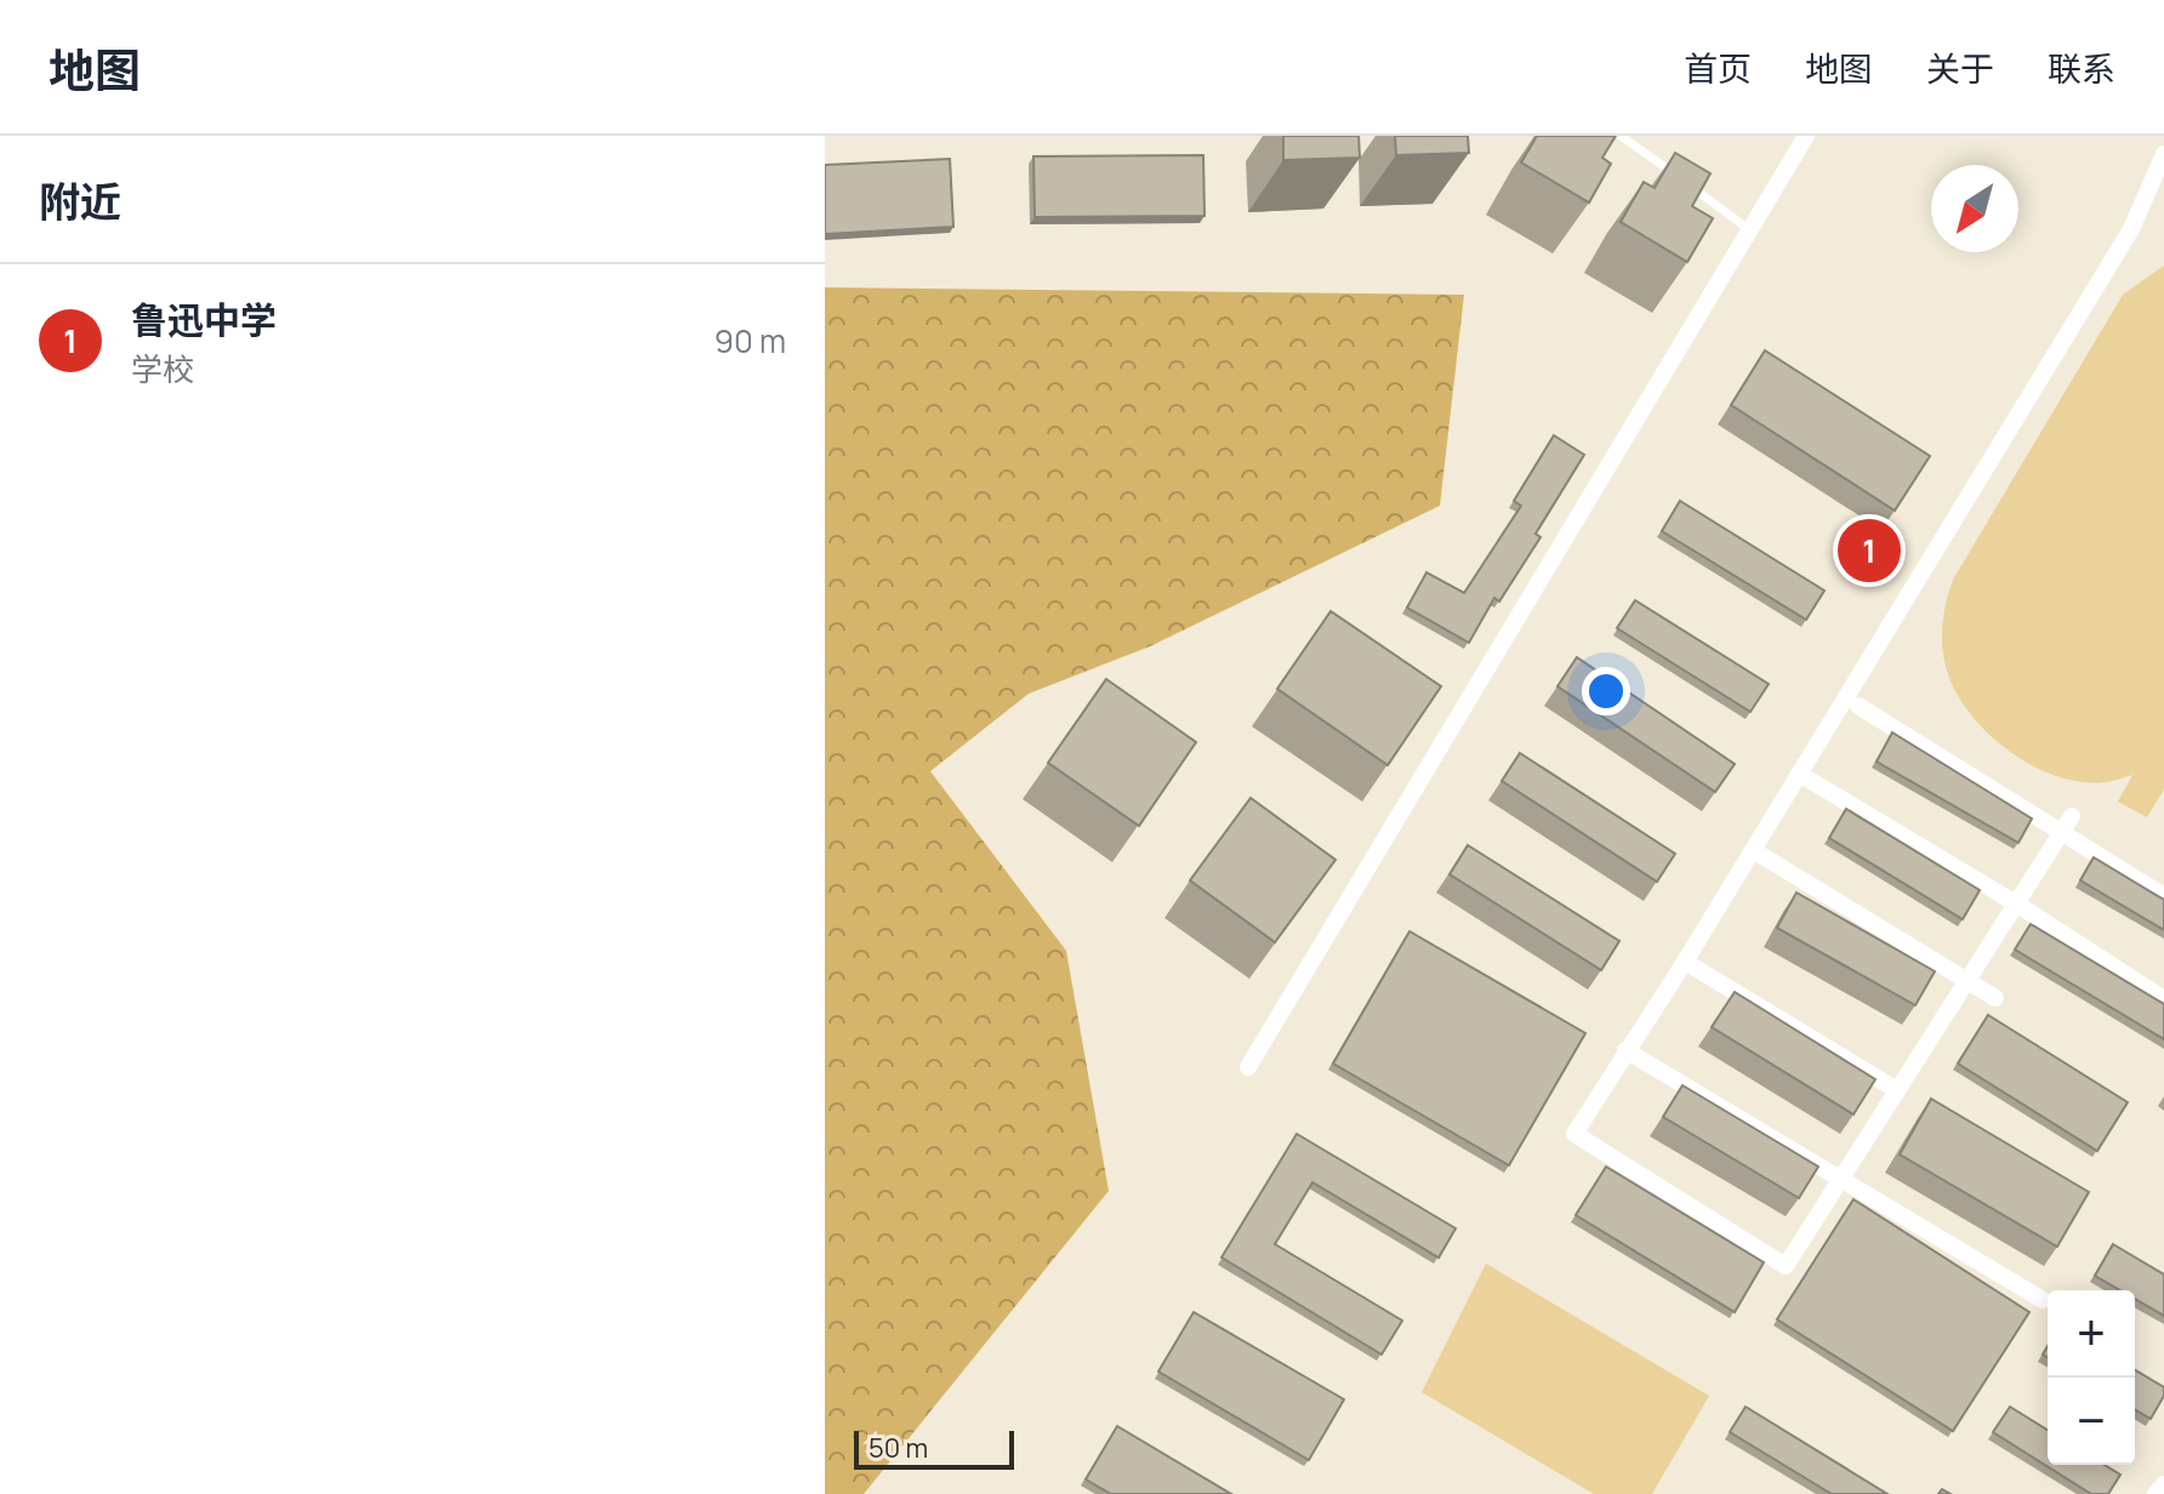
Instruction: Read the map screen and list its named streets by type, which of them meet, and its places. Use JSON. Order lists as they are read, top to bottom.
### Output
{
  "scale_bar": "50 m",
  "north": "bottom left",
  "page": {
    "header": "地图",
    "nav": [
      "首页",
      "地图",
      "关于",
      "联系"
    ],
    "heading": "附近",
    "list": [
      {
        "mark": "1",
        "name": "鲁迅中学",
        "note": "学校",
        "value": "90 m"
      }
    ],
    "pins": "1",
    "map_buttons": ["+", "−"],
    "scale": "50 m"
  }
}
